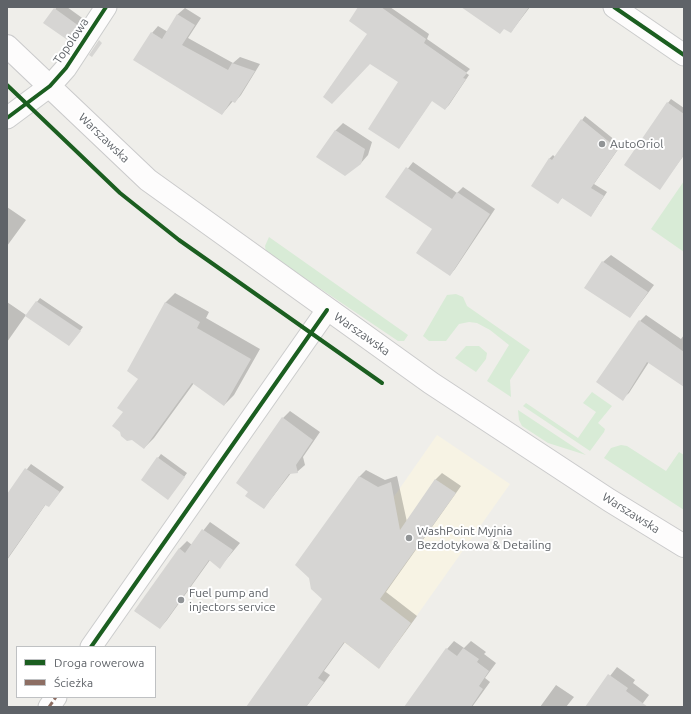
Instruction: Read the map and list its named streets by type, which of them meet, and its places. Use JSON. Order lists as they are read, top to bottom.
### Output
{
  "streets": {
    "main road": ["Warszawska"],
    "street": ["Topolowa"]
  },
  "crossings": [
    ["Topolowa", "Warszawska"]
  ],
  "places": ["AutoOriol", "WashPoint Myjnia Bezdotykowa & Detailing", "Fuel pump and injectors service"],
  "legend": ["Droga rowerowa", "Ścieżka"]
}
